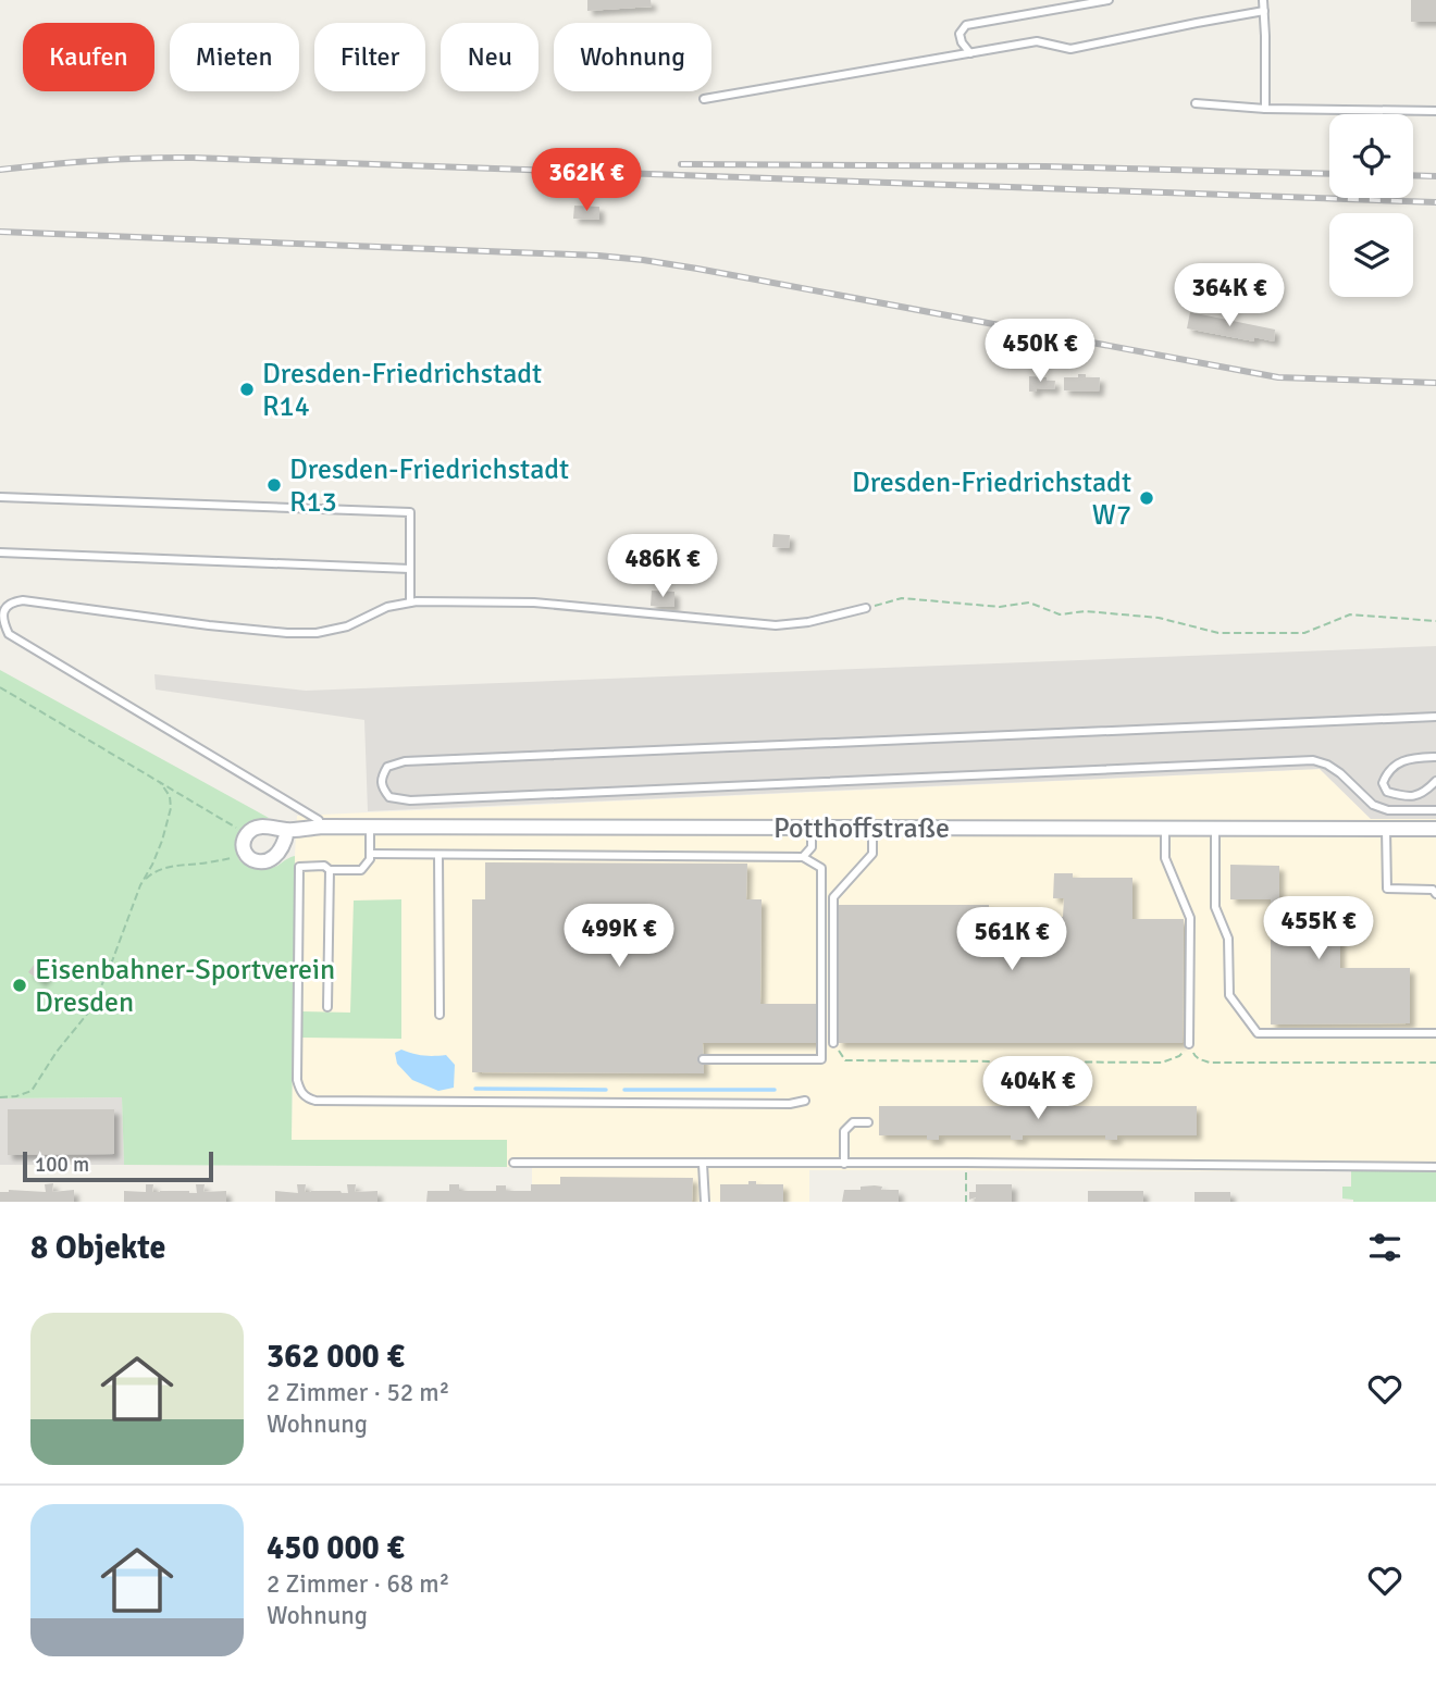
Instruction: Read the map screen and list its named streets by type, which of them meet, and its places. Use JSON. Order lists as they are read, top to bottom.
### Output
{
  "streets": {
    "street": ["Potthoffstraße"]
  },
  "places": [
    "Dresden-Friedrichstadt R14",
    "Dresden-Friedrichstadt R13",
    "Dresden-Friedrichstadt W7",
    "Eisenbahner-Sportverein Dresden"
  ],
  "scale_bar": "100 m",
  "page": {
    "chip": [
      "Kaufen",
      "Mieten",
      "Filter",
      "Neu",
      "Wohnung"
    ],
    "price": [
      "362K €",
      "364K €",
      "450K €",
      "486K €",
      "455K €",
      "499K €",
      "561K €",
      "404K €"
    ],
    "scale": "100 m",
    "heading": "8 Objekte",
    "list": [
      {
        "name": "362 000 €",
        "note": "2 Zimmer · 52 m² · Wohnung"
      },
      {
        "name": "450 000 €",
        "note": "2 Zimmer · 68 m² · Wohnung"
      }
    ]
  }
}
